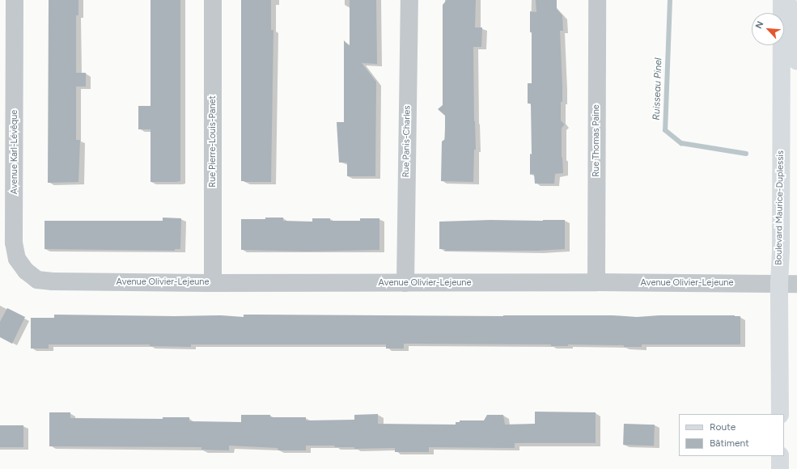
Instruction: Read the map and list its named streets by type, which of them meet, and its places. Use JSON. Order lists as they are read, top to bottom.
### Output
{
  "streets": {
    "street": [
      "Rue Thomas Paine",
      "Rue Pierre-Louis-Panet",
      "Rue Panis-Charles",
      "Avenue Karl-Lévêque",
      "Boulevard Maurice-Duplessis",
      "Avenue Olivier-Lejeune"
    ]
  },
  "crossings": [
    ["Rue Thomas Paine", "Avenue Olivier-Lejeune"],
    ["Rue Pierre-Louis-Panet", "Avenue Olivier-Lejeune"],
    ["Rue Panis-Charles", "Avenue Olivier-Lejeune"],
    ["Avenue Karl-Lévêque", "Avenue Olivier-Lejeune"],
    ["Boulevard Maurice-Duplessis", "Avenue Olivier-Lejeune"]
  ],
  "water": ["Ruisseau Pinel"],
  "legend": ["Route", "Bâtiment"],
  "north": "top left"
}
